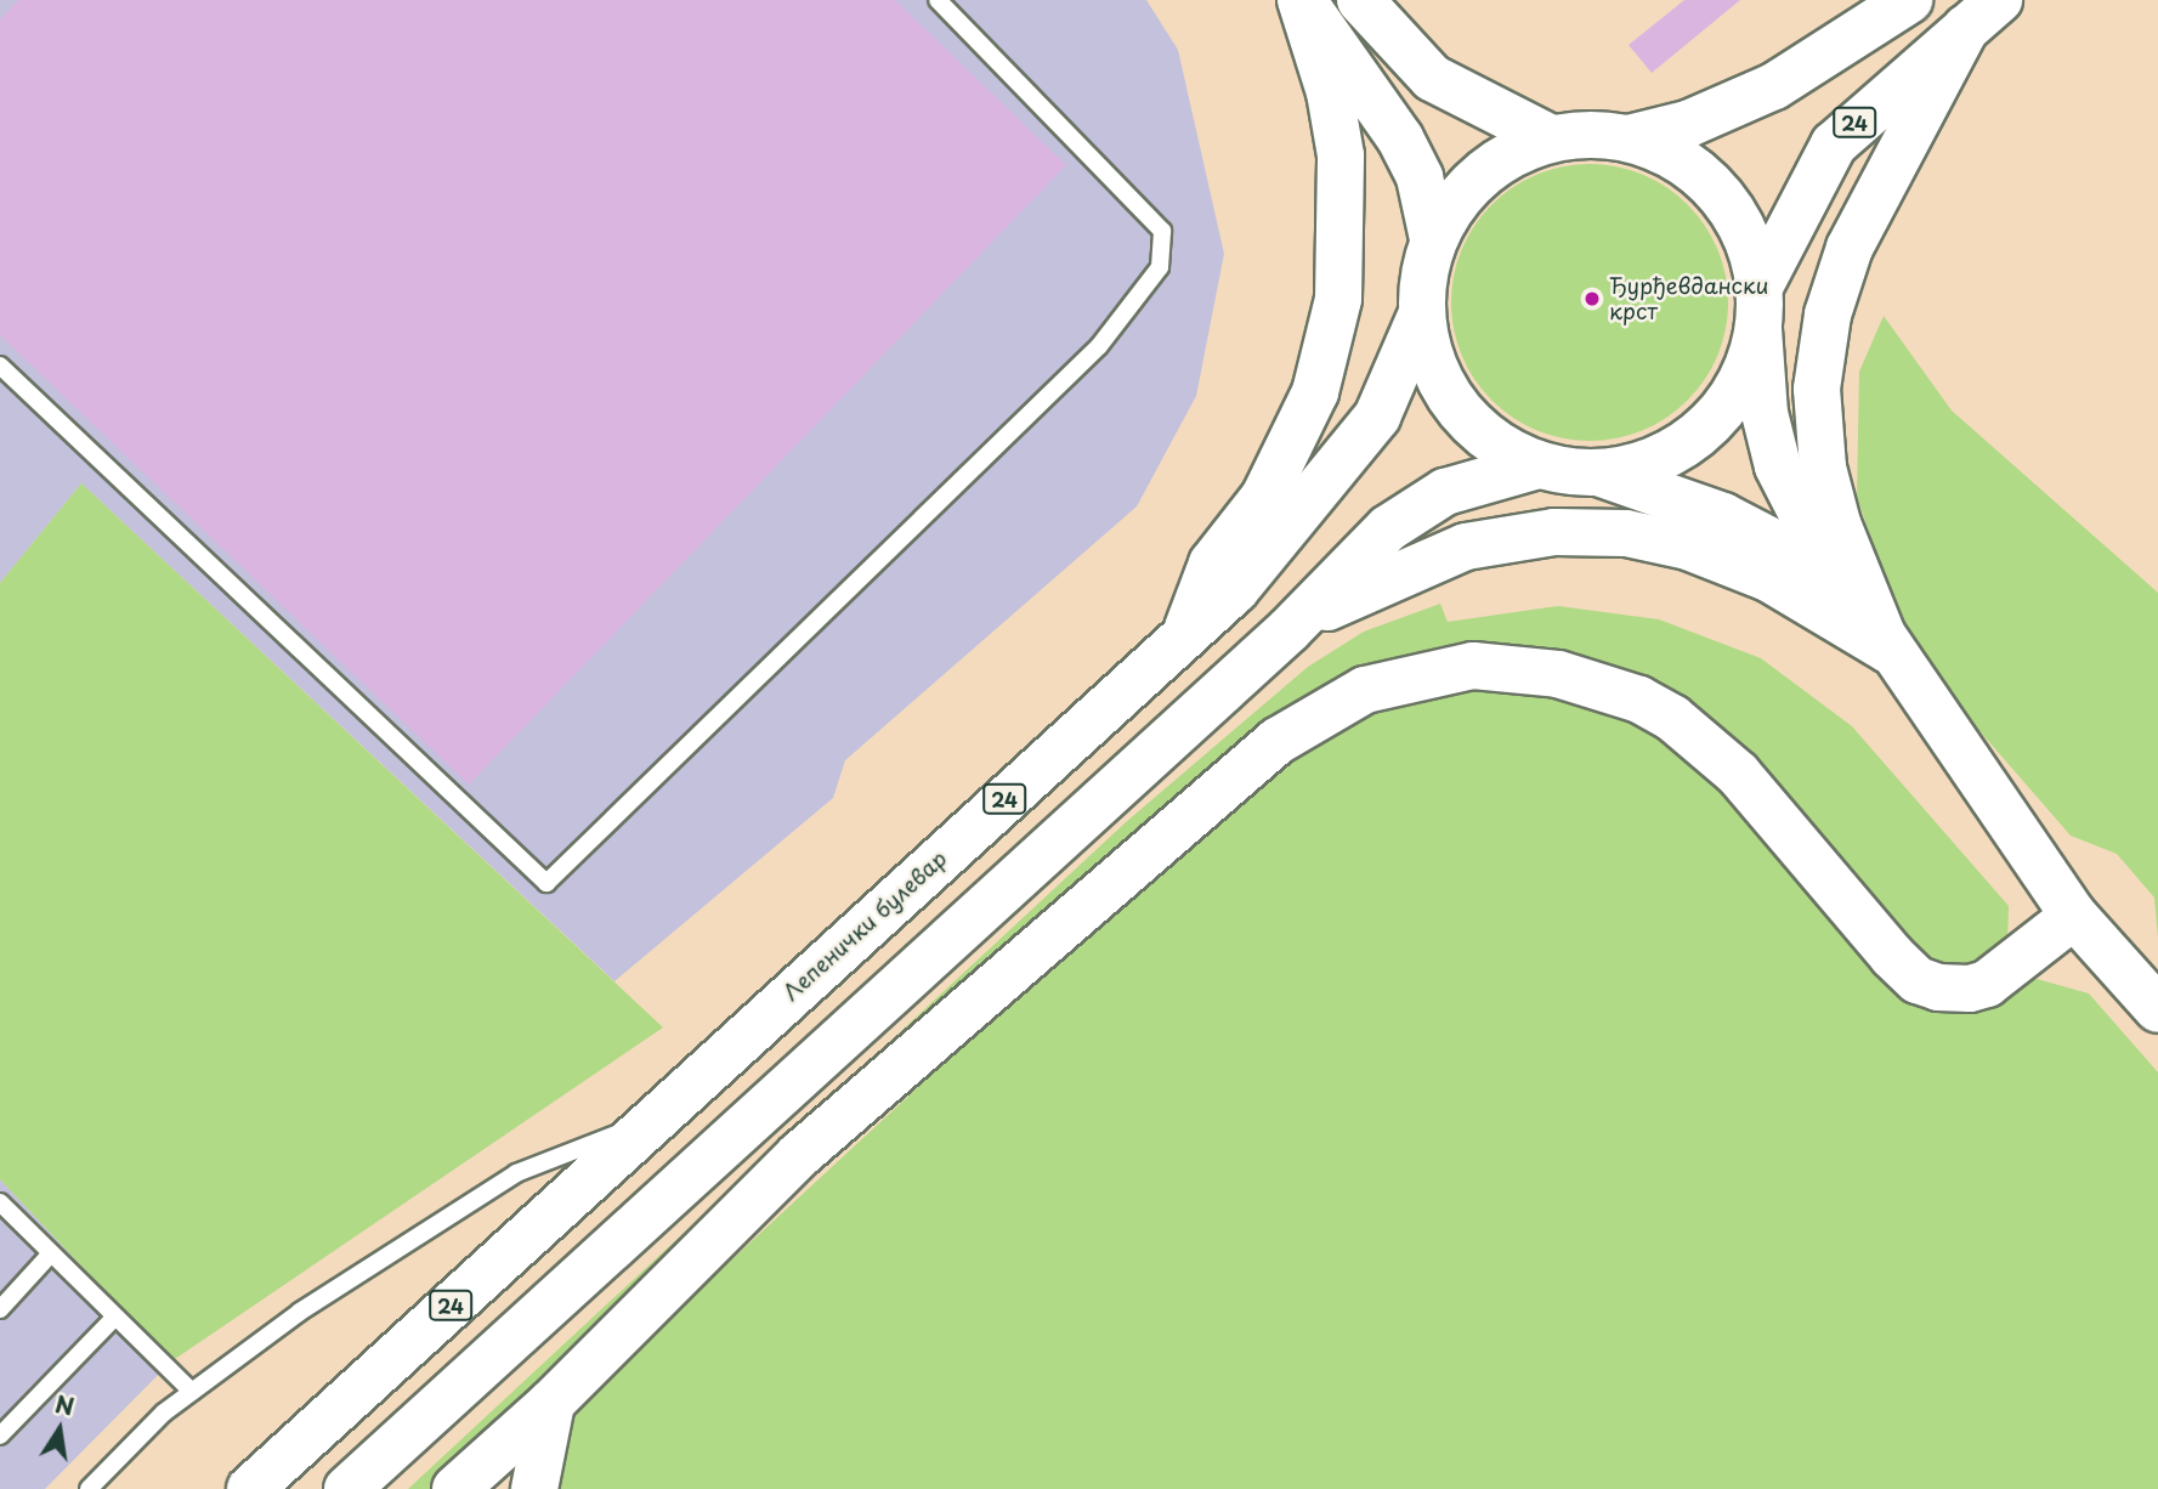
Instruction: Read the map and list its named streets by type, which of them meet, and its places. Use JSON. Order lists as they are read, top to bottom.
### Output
{
  "streets": {
    "main road": ["24", "Лепенички булевар"]
  },
  "crossings": [
    ["24", "Лепенички булевар"]
  ],
  "places": ["Ђурђевдански крст"],
  "north": "top"
}
